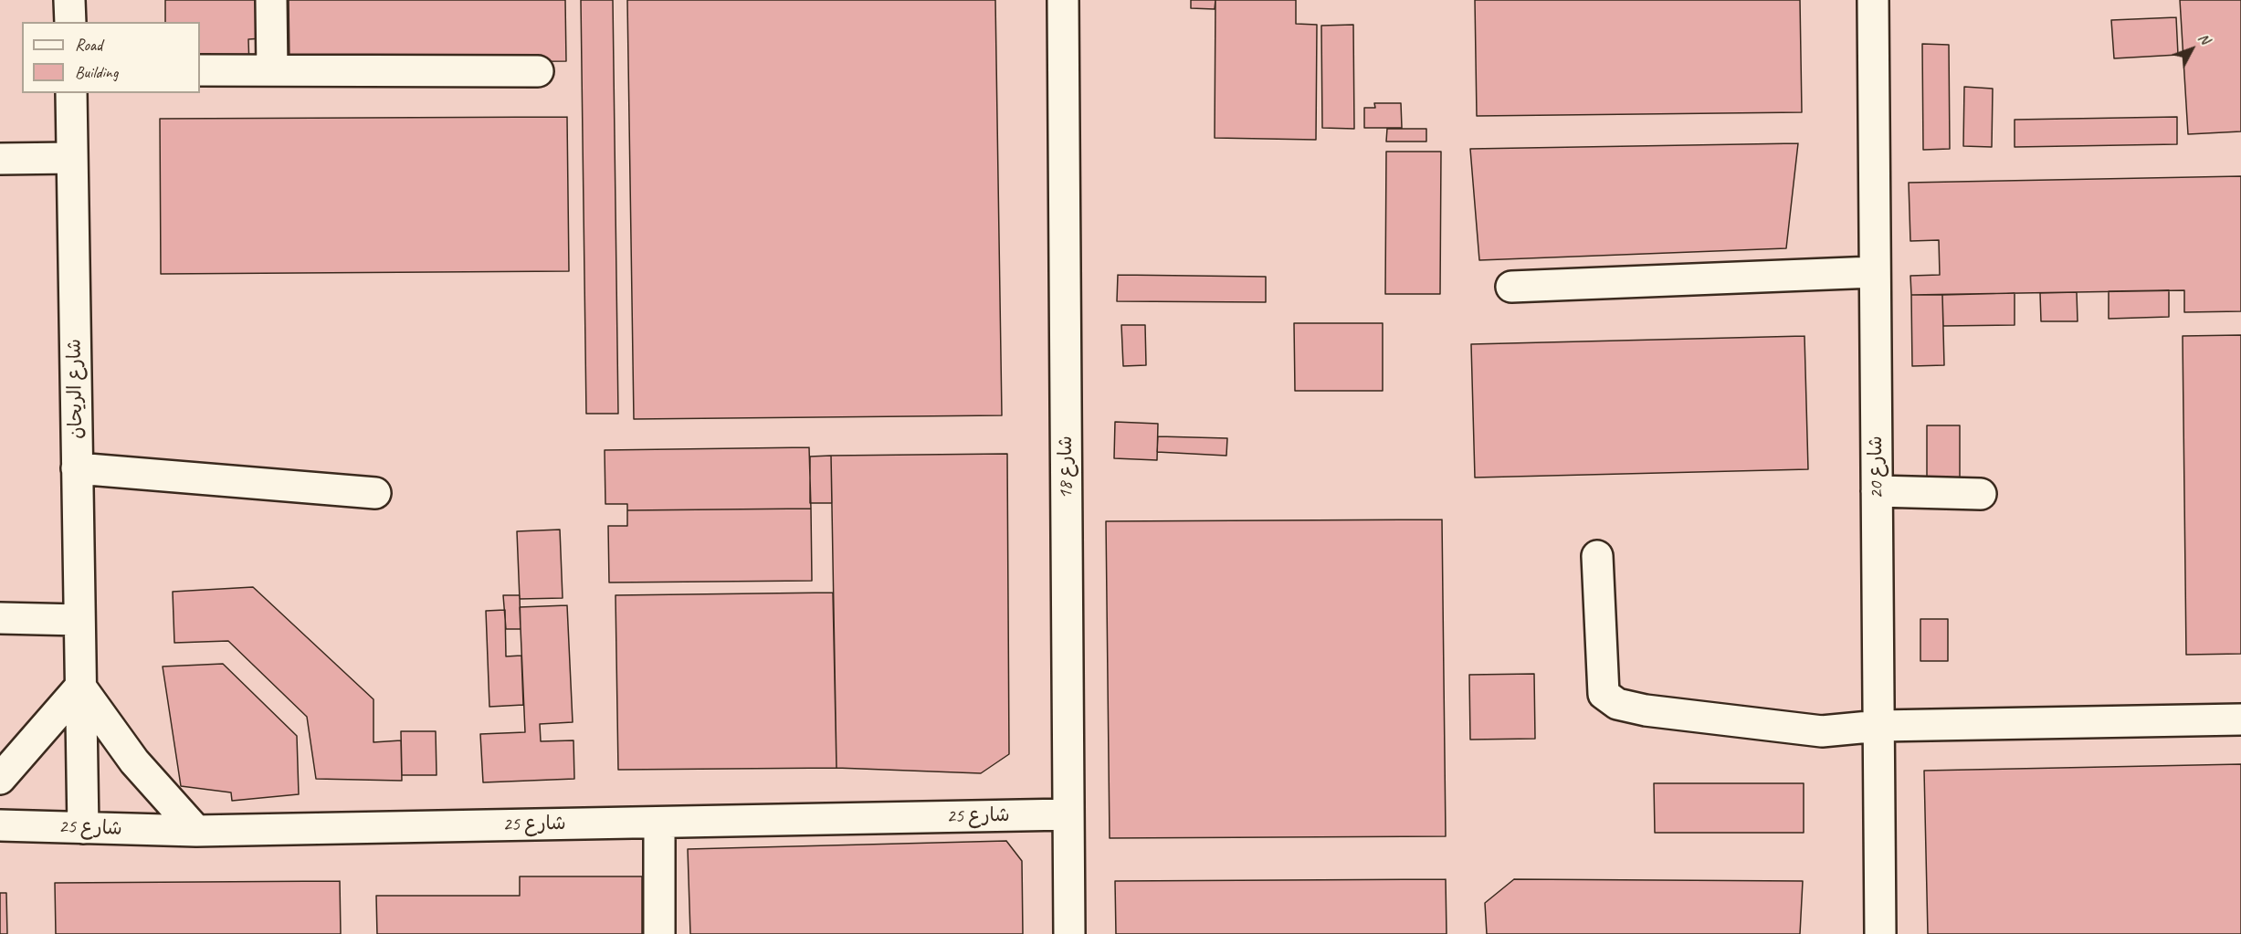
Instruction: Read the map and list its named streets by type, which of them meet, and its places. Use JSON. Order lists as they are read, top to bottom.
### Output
{
  "streets": {
    "street": [
      "شارع الريحان",
      "شارع 18",
      "شارع 20",
      "شارع 25"
    ]
  },
  "crossings": [
    ["شارع الريحان", "شارع 25"],
    ["شارع 18", "شارع 25"]
  ],
  "legend": ["Road", "Building"],
  "north": "top right"
}
